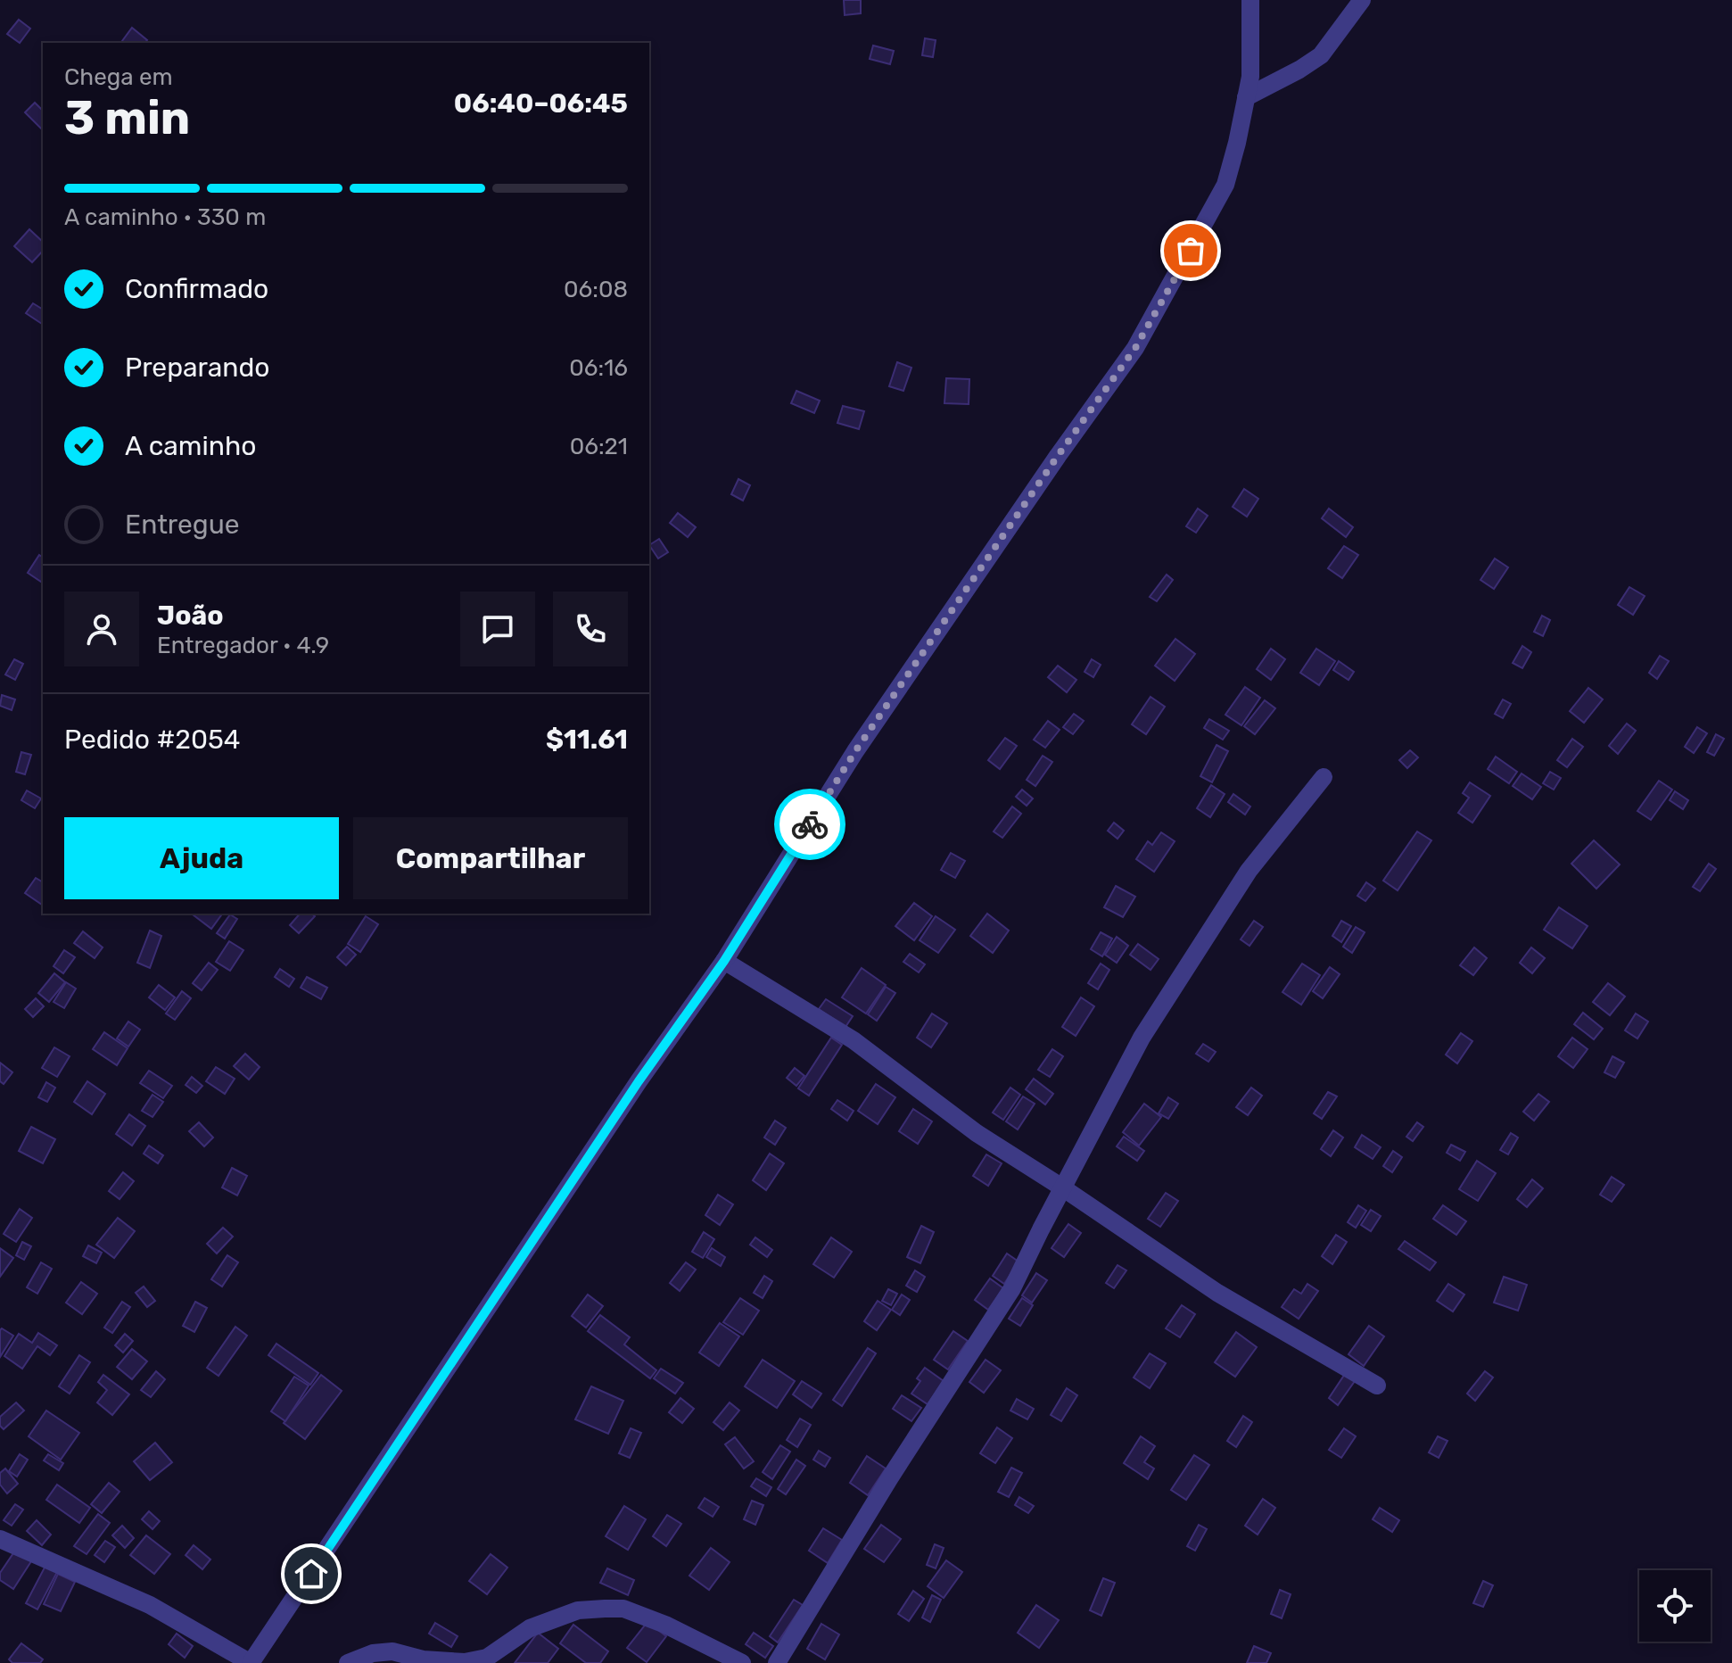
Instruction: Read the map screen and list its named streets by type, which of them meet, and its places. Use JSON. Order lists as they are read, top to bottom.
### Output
{
  "page": {
    "heading": ["3 min", "Chega em", "06:40–06:45"],
    "panel": [
      "João",
      "Entregador · 4.9",
      "Pedido #2054",
      "$11.61"
    ],
    "bar": "A caminho · 330 m",
    "list": [
      ["Confirmado", "06:08"],
      ["Preparando", "06:16"],
      ["A caminho", "06:21"],
      "Entregue"
    ],
    "buttons": ["Ajuda", "Compartilhar"]
  }
}
